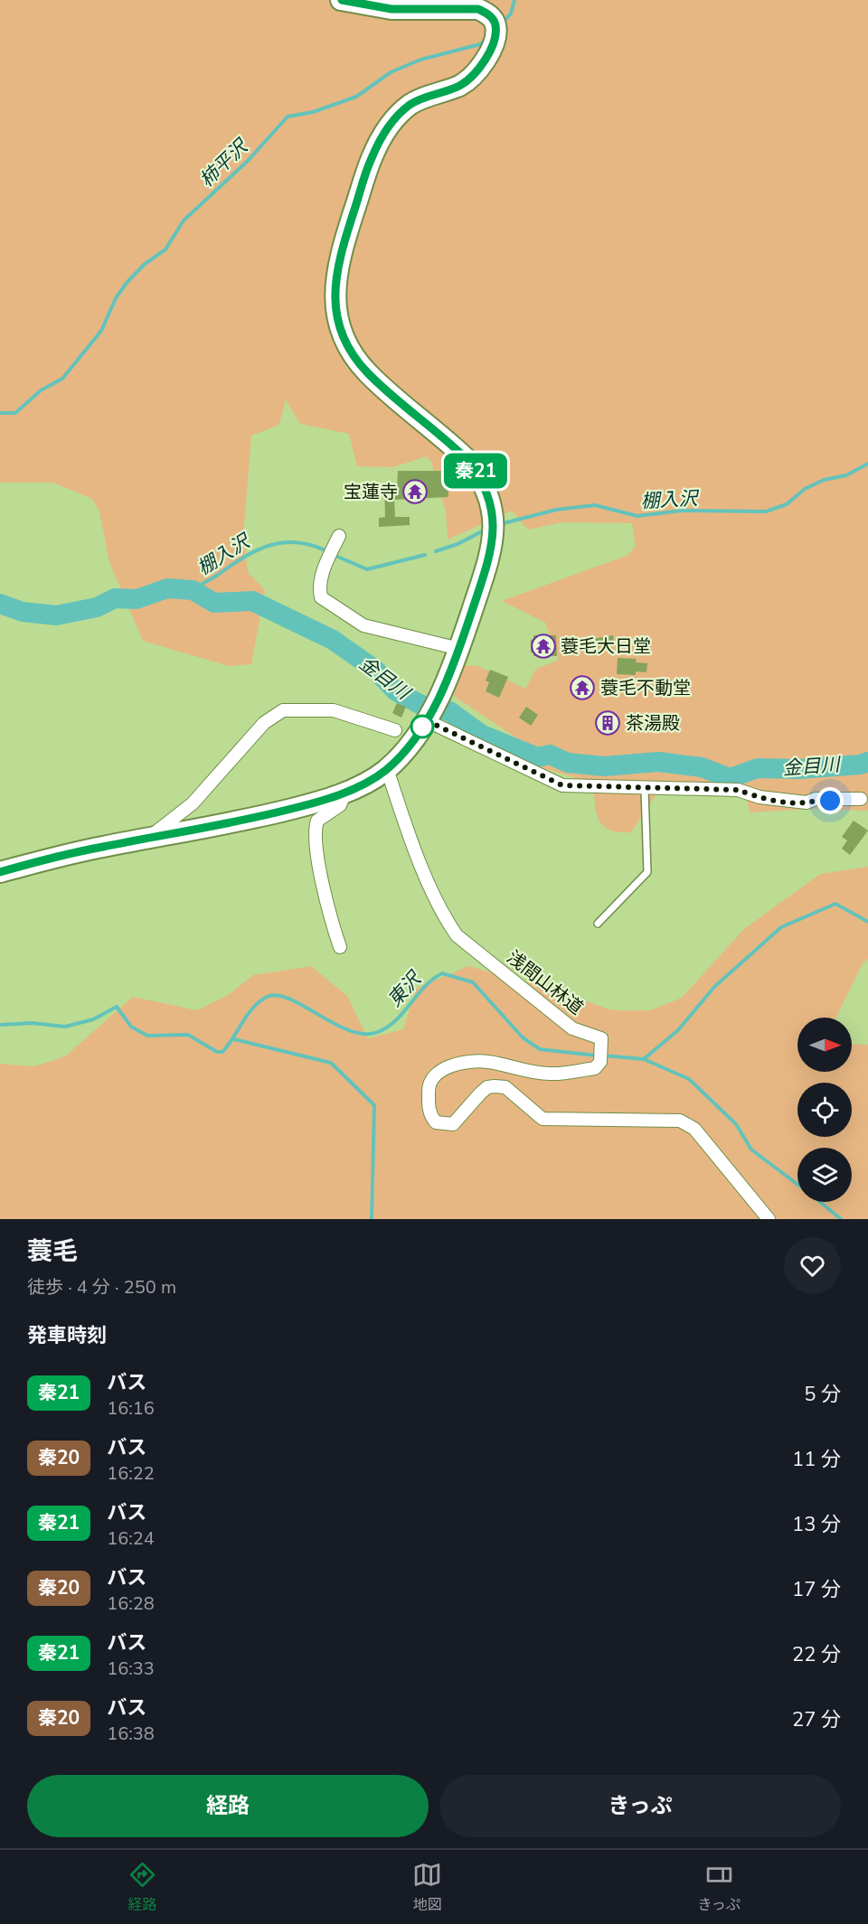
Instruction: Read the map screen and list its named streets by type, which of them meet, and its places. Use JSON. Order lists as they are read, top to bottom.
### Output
{
  "streets": {
    "street": ["浅間山林道"]
  },
  "water": [
    "柿平沢",
    "棚入沢",
    "金目川",
    "東沢"
  ],
  "places": {
    "temple": ["宝蓮寺", "蓑毛大日堂", "蓑毛不動堂"],
    "building": ["茶湯殿"]
  },
  "lines": ["bus line 秦21"],
  "north": "right",
  "page": {
    "on_map": "秦21",
    "heading": [
      ["蓑毛", "徒歩 · 4 分 · 250 m"],
      "発車時刻"
    ],
    "list": [
      {
        "mark": "秦21",
        "name": "バス",
        "note": "16:16",
        "value": "5 分"
      },
      {
        "mark": "秦20",
        "name": "バス",
        "note": "16:22",
        "value": "11 分"
      },
      {
        "mark": "秦21",
        "name": "バス",
        "note": "16:24",
        "value": "13 分"
      },
      {
        "mark": "秦20",
        "name": "バス",
        "note": "16:28",
        "value": "17 分"
      },
      {
        "mark": "秦21",
        "name": "バス",
        "note": "16:33",
        "value": "22 分"
      },
      {
        "mark": "秦20",
        "name": "バス",
        "note": "16:38",
        "value": "27 分"
      }
    ],
    "buttons": ["経路", "きっぷ"],
    "tabs": ["経路", "地図", "きっぷ"]
  }
}
